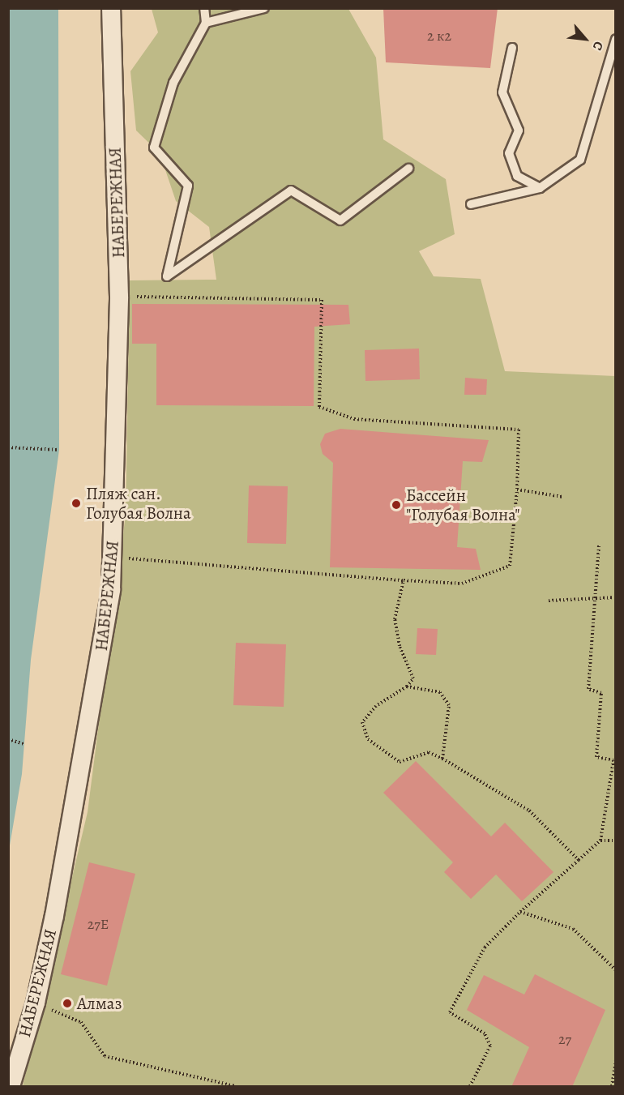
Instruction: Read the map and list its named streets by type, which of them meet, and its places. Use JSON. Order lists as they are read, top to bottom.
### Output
{
  "streets": {
    "street": ["НАБЕРЕЖНАЯ"]
  },
  "places": ["Пляж сан. Голубая Волна", "Бассейн \"Голубая Волна\"", "Алмаз"],
  "house_numbers": ["2 к2", "27Е", "27"],
  "north": "bottom right"
}
